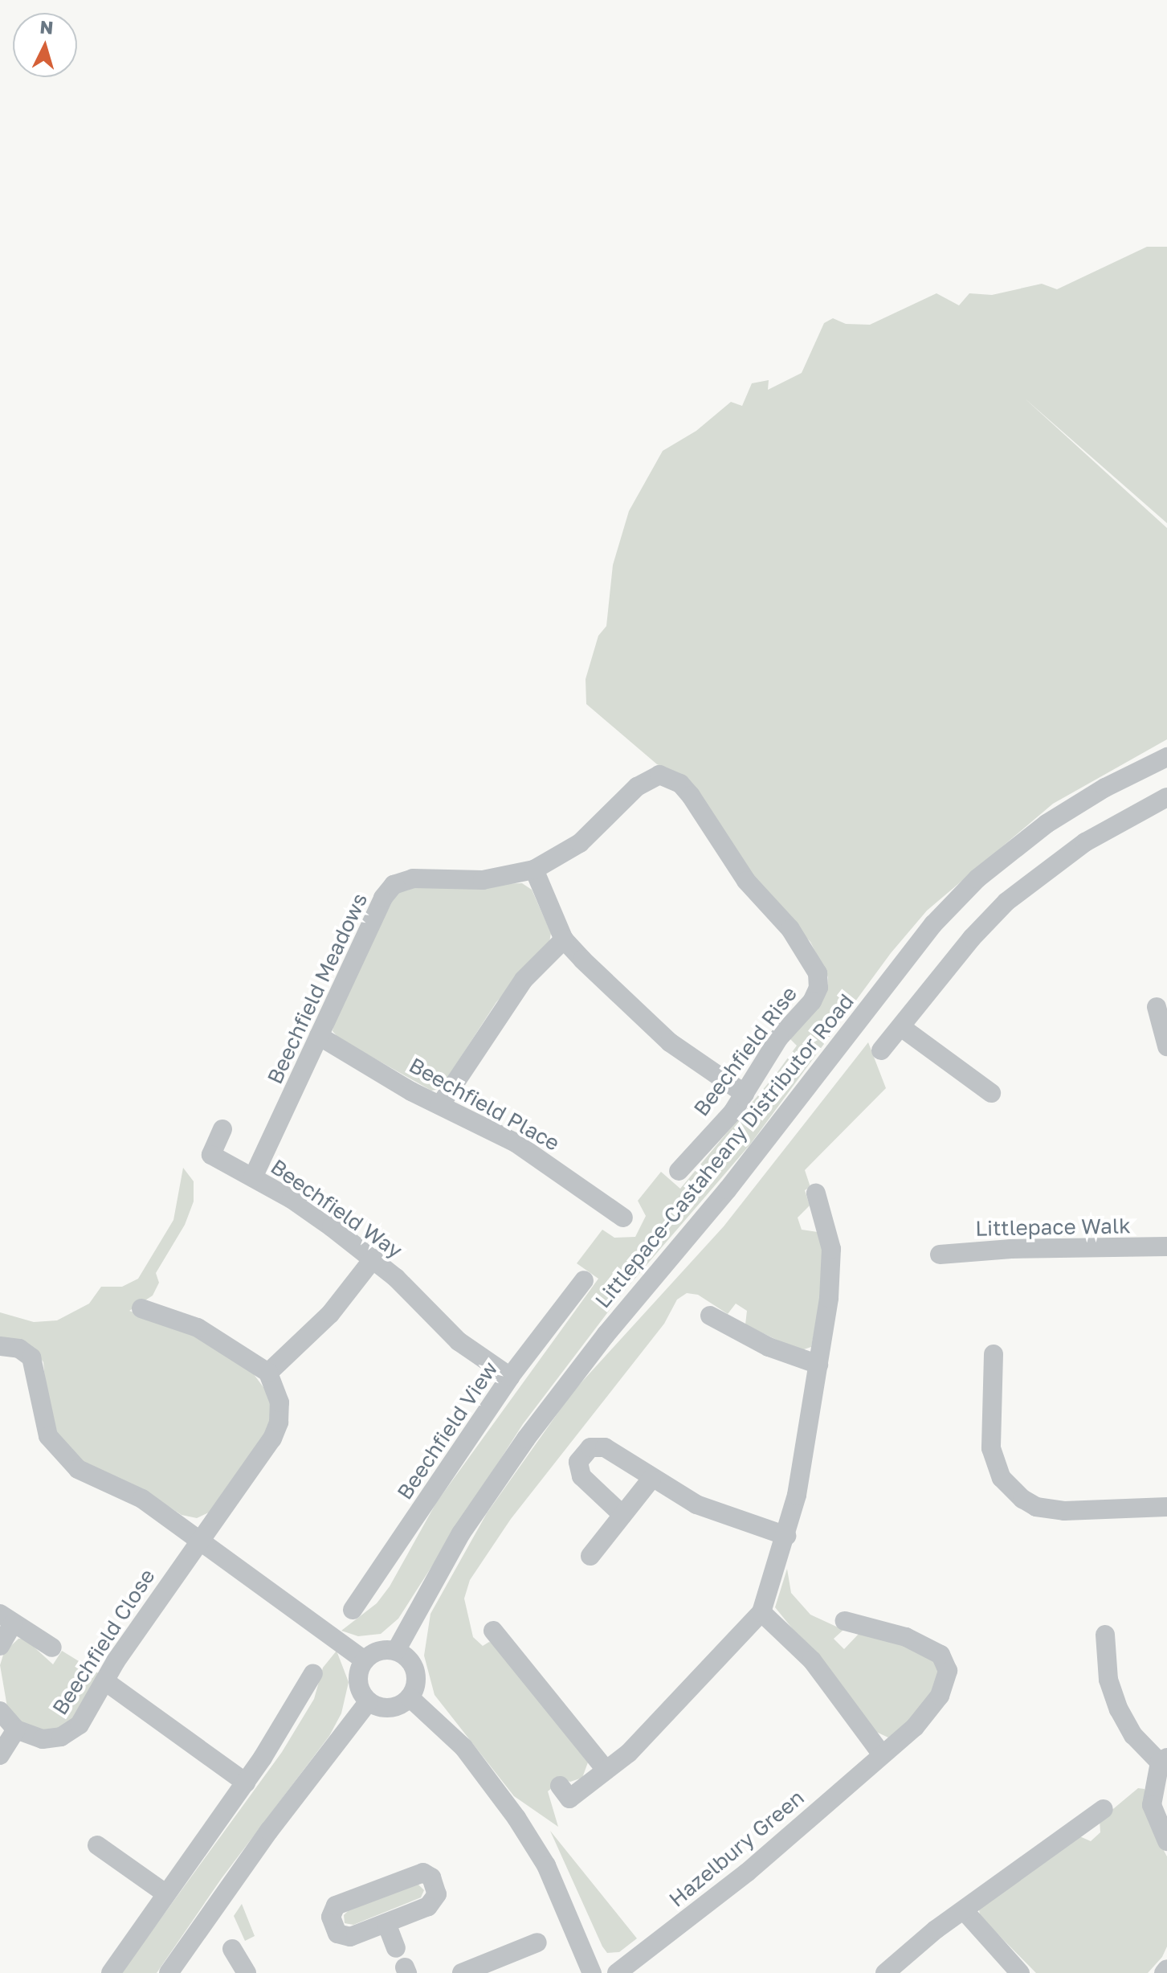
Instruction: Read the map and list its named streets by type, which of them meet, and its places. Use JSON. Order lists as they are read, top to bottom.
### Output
{
  "streets": {
    "street": [
      "Beechfield Meadows",
      "Beechfield Rise",
      "Beechfield Place",
      "Littlepace-Castaheany Distributor Road",
      "Beechfield Way",
      "Littlepace Walk",
      "Beechfield View",
      "Beechfield Close",
      "Hazelbury Green"
    ]
  },
  "crossings": [
    ["Beechfield Meadows", "Beechfield Rise"],
    ["Beechfield Meadows", "Beechfield Place"],
    ["Beechfield Meadows", "Beechfield Way"],
    ["Beechfield Way", "Beechfield View"]
  ],
  "north": "top"
}
